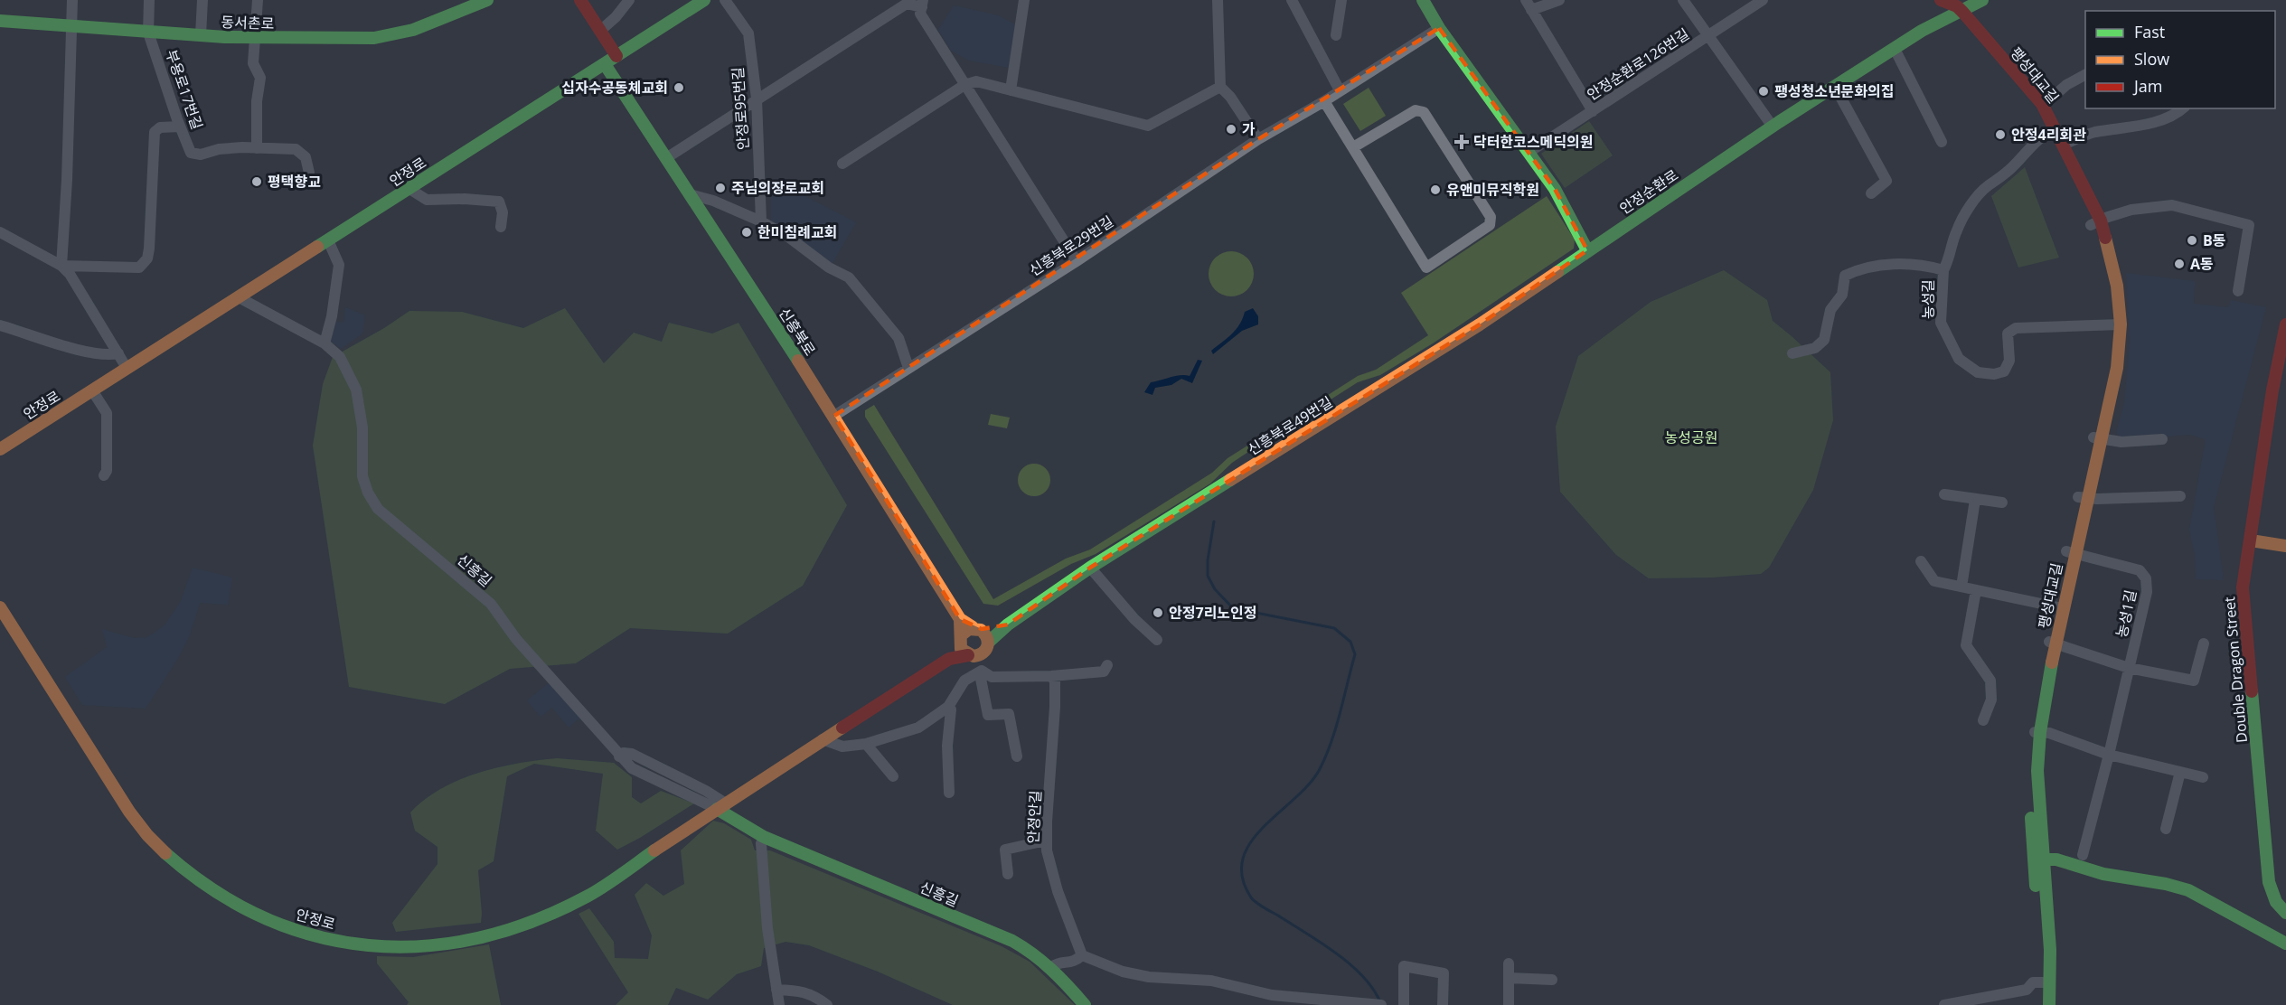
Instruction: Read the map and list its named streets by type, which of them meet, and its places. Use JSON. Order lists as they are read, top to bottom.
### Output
{
  "streets": {
    "street": [
      "동서촌로",
      "안정순환로126번길",
      "팽성대교길",
      "부용로17번길",
      "안정로95번길",
      "안정로",
      "안정순환로",
      "신흥북로29번길",
      "농성길",
      "신흥북로",
      "신흥북로49번길",
      "신흥길",
      "농성1길",
      "Double Dragon Street",
      "안정안길"
    ]
  },
  "crossings": [
    ["동서촌로", "부용로17번길"],
    ["팽성대교길", "안정순환로"],
    ["팽성대교길", "농성길"],
    ["팽성대교길", "농성1길"],
    ["안정로", "신흥북로"],
    ["안정로", "신흥길"],
    ["안정순환로", "신흥북로49번길"],
    ["신흥북로29번길", "신흥북로"]
  ],
  "parks": ["농성공원"],
  "places": {
    "other": [
      "십자수공동체교회",
      "팽성청소년문화의집",
      "가",
      "안정4리회관",
      "평택향교",
      "주님의장로교회",
      "유앤미뮤직학원",
      "한미침례교회",
      "B동",
      "A동",
      "안정7리노인정"
    ],
    "health": ["닥터한코스메딕의원"]
  },
  "legend": ["Fast", "Slow", "Jam"]
}
